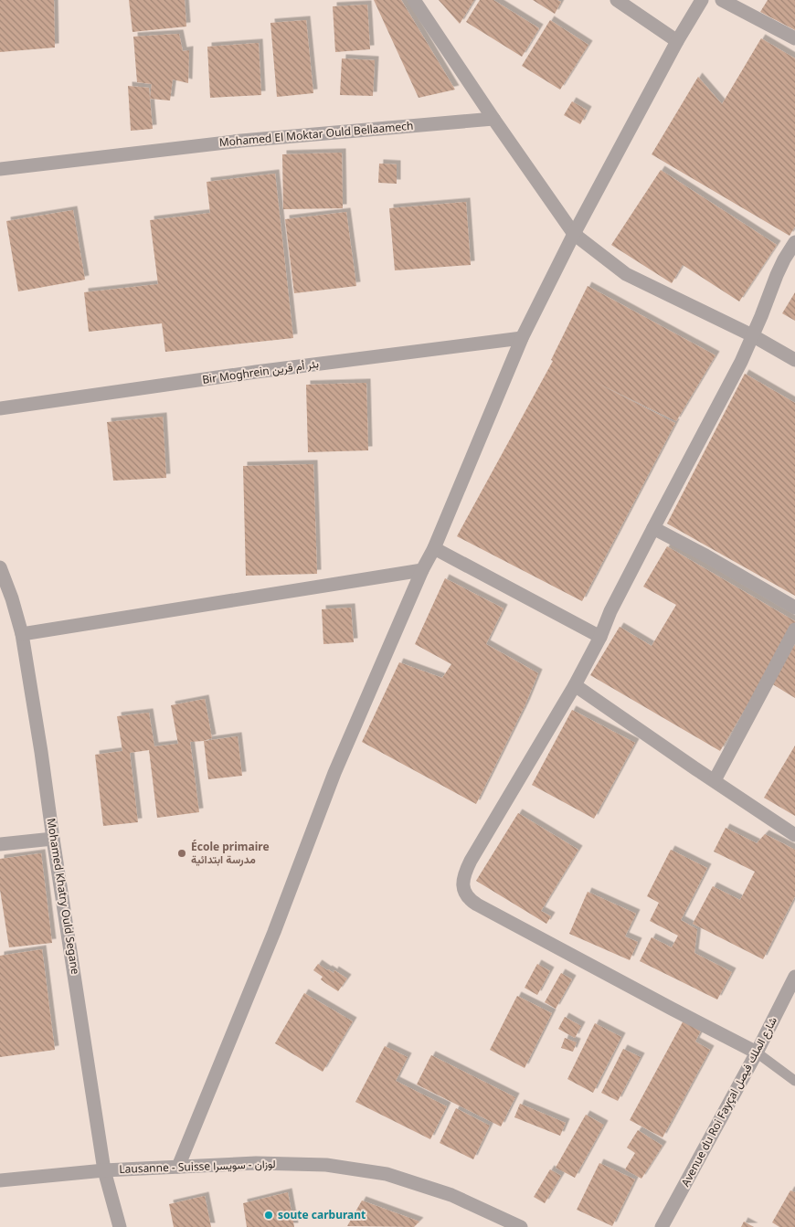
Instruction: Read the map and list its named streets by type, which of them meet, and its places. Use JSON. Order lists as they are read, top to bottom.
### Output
{
  "streets": {
    "street": [
      "Mohamed El Moktar Ould Bellaamech",
      "Bir Moghrein بئر أم قرين",
      "Mohamed Khatry Ould Segane",
      "Avenue du Roi Fayçal شارع الملك فيصل",
      "Lausanne - Suisse لوزان - سويسرا"
    ]
  },
  "crossings": [
    ["Mohamed Khatry Ould Segane", "Lausanne - Suisse لوزان - سويسرا"]
  ],
  "places": ["École primaire مدرسة ابتدائية", "soute carburant"]
}
